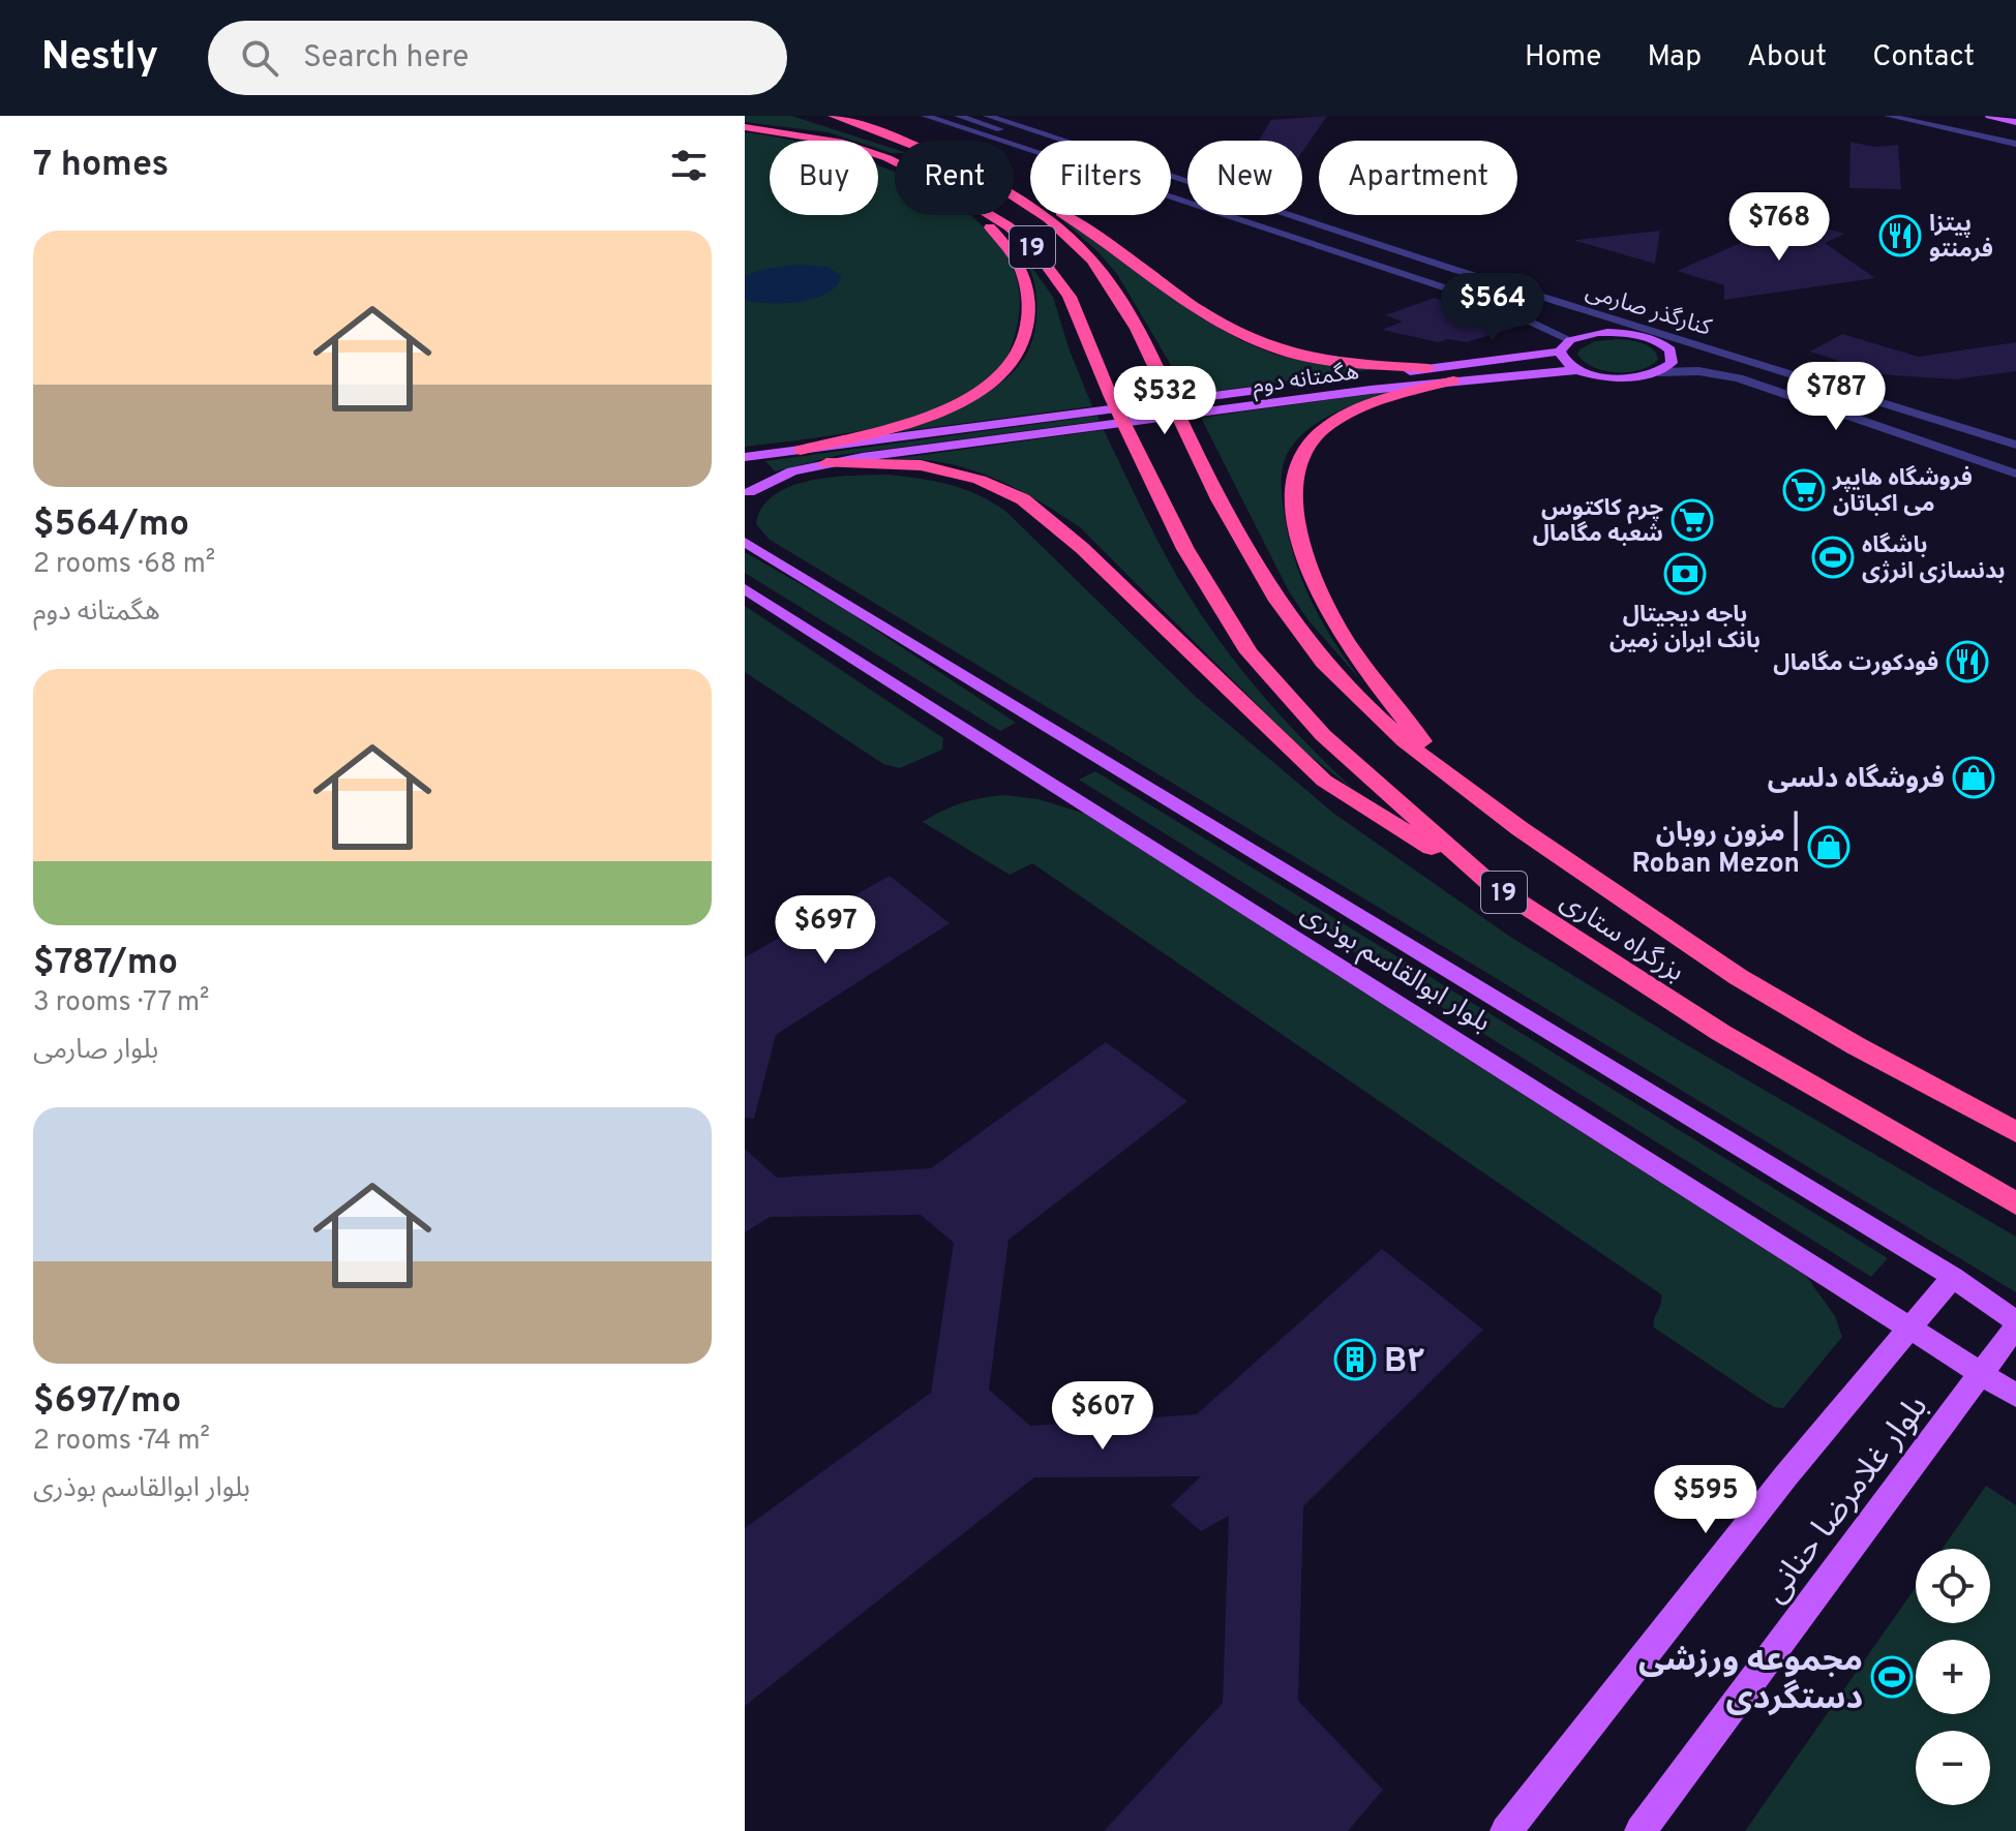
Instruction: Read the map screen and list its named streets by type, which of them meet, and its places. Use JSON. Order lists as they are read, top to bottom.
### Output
{
  "streets": {
    "highway": ["19", "بزرگراه ستاری"],
    "main road": ["هگمتانه دوم", "بلوار ابوالقاسم بوذری", "بلوار غلامرضا حنانی"],
    "street": ["کنارگذر صارمی"]
  },
  "crossings": [
    ["بلوار ابوالقاسم بوذری", "بلوار غلامرضا حنانی"]
  ],
  "places": {
    "restaurant": ["پیتزا فرمنتو", "فودکورت مگامال"],
    "supermarket": ["فروشگاه هایپر می اکباتان", "چرم کاکتوس شعبه مگامال"],
    "sports": ["باشگاه بدنسازی انرژی", "مجموعه ورزشی دستگردی"],
    "bank": ["باجه دیجیتال بانک ایران زمین"],
    "shop": ["فروشگاه دلسی", "مزون روبان | Roban Mezon"],
    "building": ["B۲"]
  },
  "page": {
    "header": "Nestly",
    "search": "Search here",
    "nav": [
      "Home",
      "Map",
      "About",
      "Contact"
    ],
    "heading": "7 homes",
    "chip": [
      "Buy",
      "Rent",
      "Filters",
      "New",
      "Apartment"
    ],
    "price": [
      "$768",
      "$564",
      "$787",
      "$532",
      "$697",
      "$607",
      "$595"
    ],
    "list": [
      {
        "name": "$564/mo",
        "note": "2 rooms · 68 m² · هگمتانه دوم"
      },
      {
        "name": "$787/mo",
        "note": "3 rooms · 77 m² · بلوار صارمی"
      },
      {
        "name": "$697/mo",
        "note": "2 rooms · 74 m² · بلوار ابوالقاسم بوذری"
      }
    ],
    "map_buttons": ["+", "−"]
  }
}
